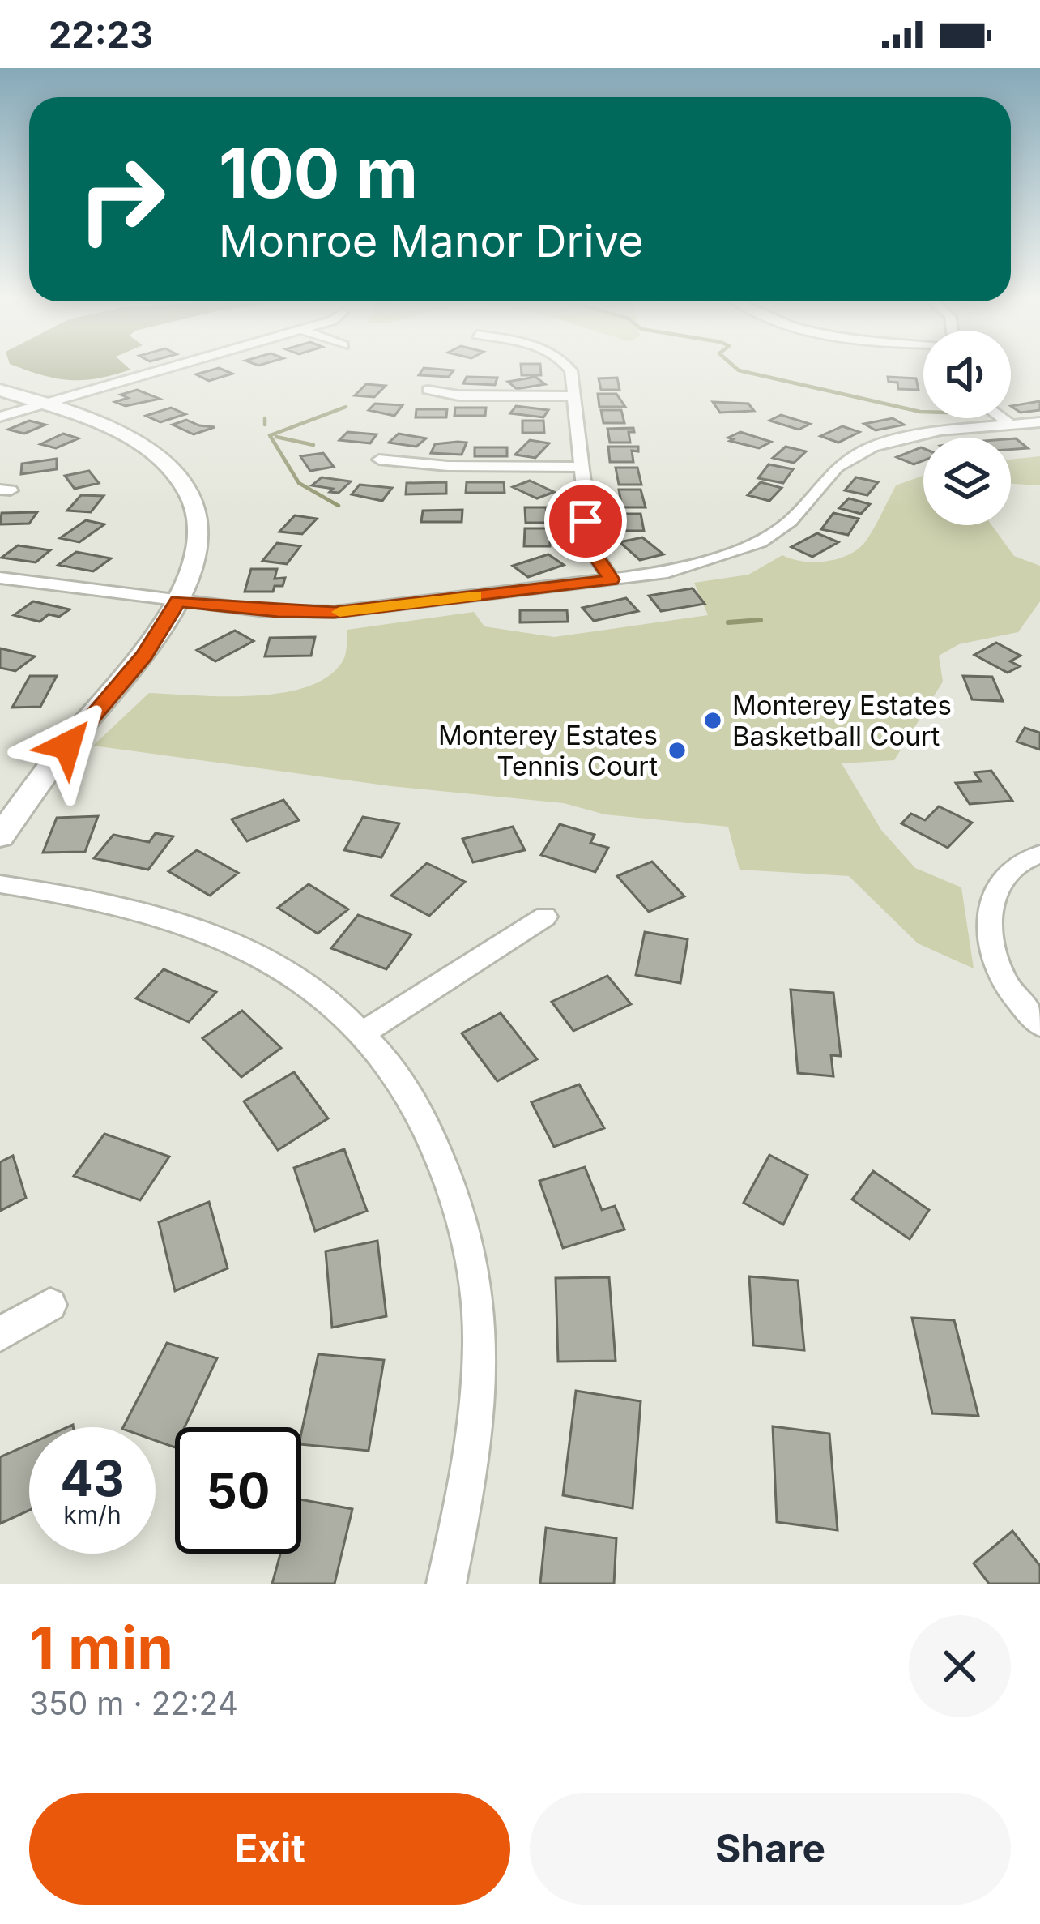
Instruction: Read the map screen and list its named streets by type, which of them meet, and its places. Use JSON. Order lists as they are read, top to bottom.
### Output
{
  "places": ["Monterey Estates Basketball Court", "Monterey Estates Tennis Court"],
  "page": {
    "status": "22:23",
    "turn": ["100 m", "Monroe Manor Drive"],
    "speed": "43 km/h",
    "limit": "50",
    "heading": ["1 min", "350 m · 22:24"],
    "buttons": ["Exit", "Share"]
  }
}
